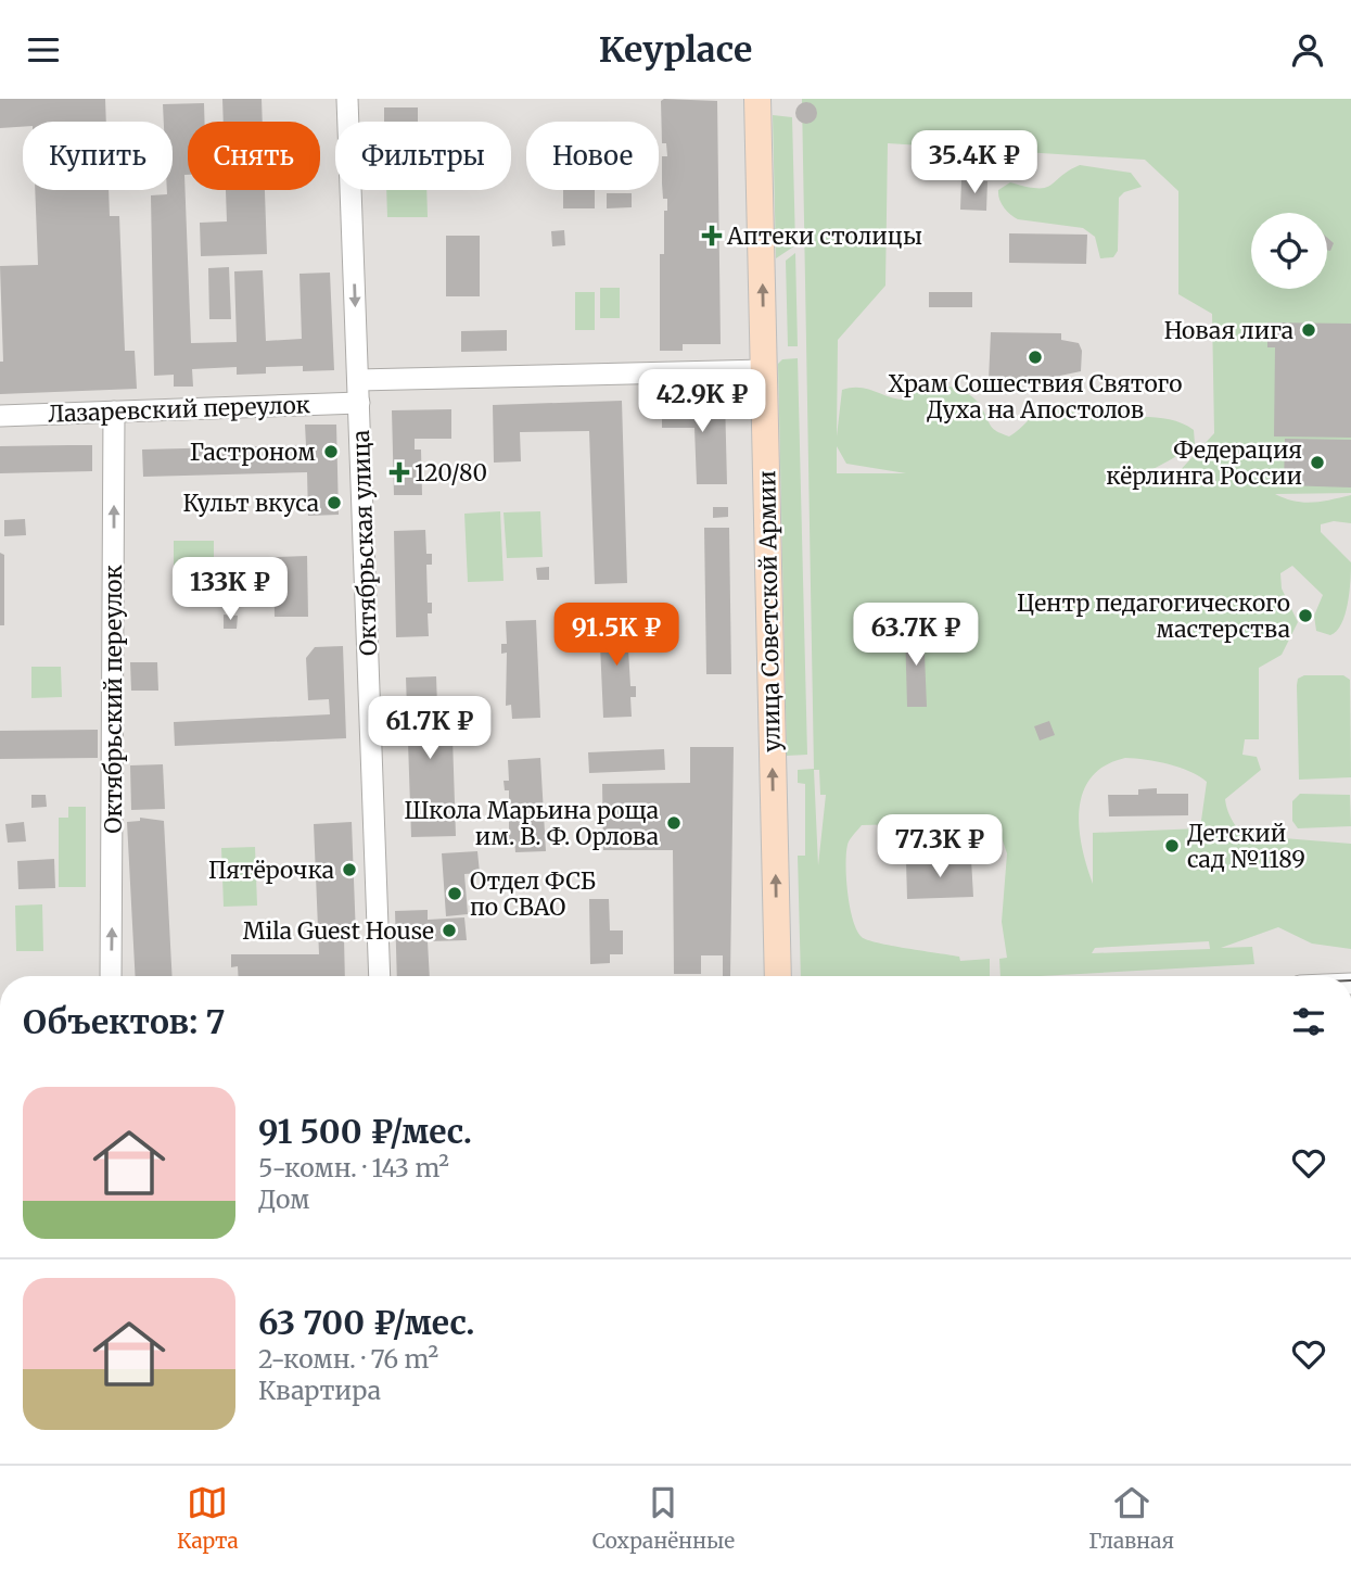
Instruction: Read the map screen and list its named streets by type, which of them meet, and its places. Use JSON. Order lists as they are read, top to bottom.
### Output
{
  "streets": {
    "main road": ["улица Советской Армии"],
    "street": ["Лазаревский переулок", "Октябрьская улица", "Октябрьский переулок"]
  },
  "crossings": [
    ["Лазаревский переулок", "Октябрьская улица"],
    ["Лазаревский переулок", "Октябрьский переулок"]
  ],
  "one_way": ["улица Советской Армии", "Октябрьский переулок"],
  "places": {
    "health": ["Аптеки столицы", "120/80"],
    "other": [
      "Новая лига",
      "Храм Сошествия Святого Духа на Апостолов",
      "Гастроном",
      "Федерация кёрлинга России",
      "Культ вкуса",
      "Центр педагогического мастерства",
      "Школа Марьина роща им. В. Ф. Орлова",
      "Детский сад №1189",
      "Пятёрочка",
      "Отдел ФСБ по СВАО",
      "Mila Guest House"
    ]
  },
  "page": {
    "header": "Keyplace",
    "chip": [
      "Купить",
      "Снять",
      "Фильтры",
      "Новое"
    ],
    "price": [
      "35.4K ₽",
      "42.9K ₽",
      "133K ₽",
      "91.5K ₽",
      "63.7K ₽",
      "61.7K ₽",
      "77.3K ₽"
    ],
    "heading": "Объектов: 7",
    "list": [
      {
        "name": "91 500 ₽/мес.",
        "note": "5-комн. · 143 m² · Дом"
      },
      {
        "name": "63 700 ₽/мес.",
        "note": "2-комн. · 76 m² · Квартира"
      }
    ],
    "tabs": ["Карта", "Сохранённые", "Главная"]
  }
}
